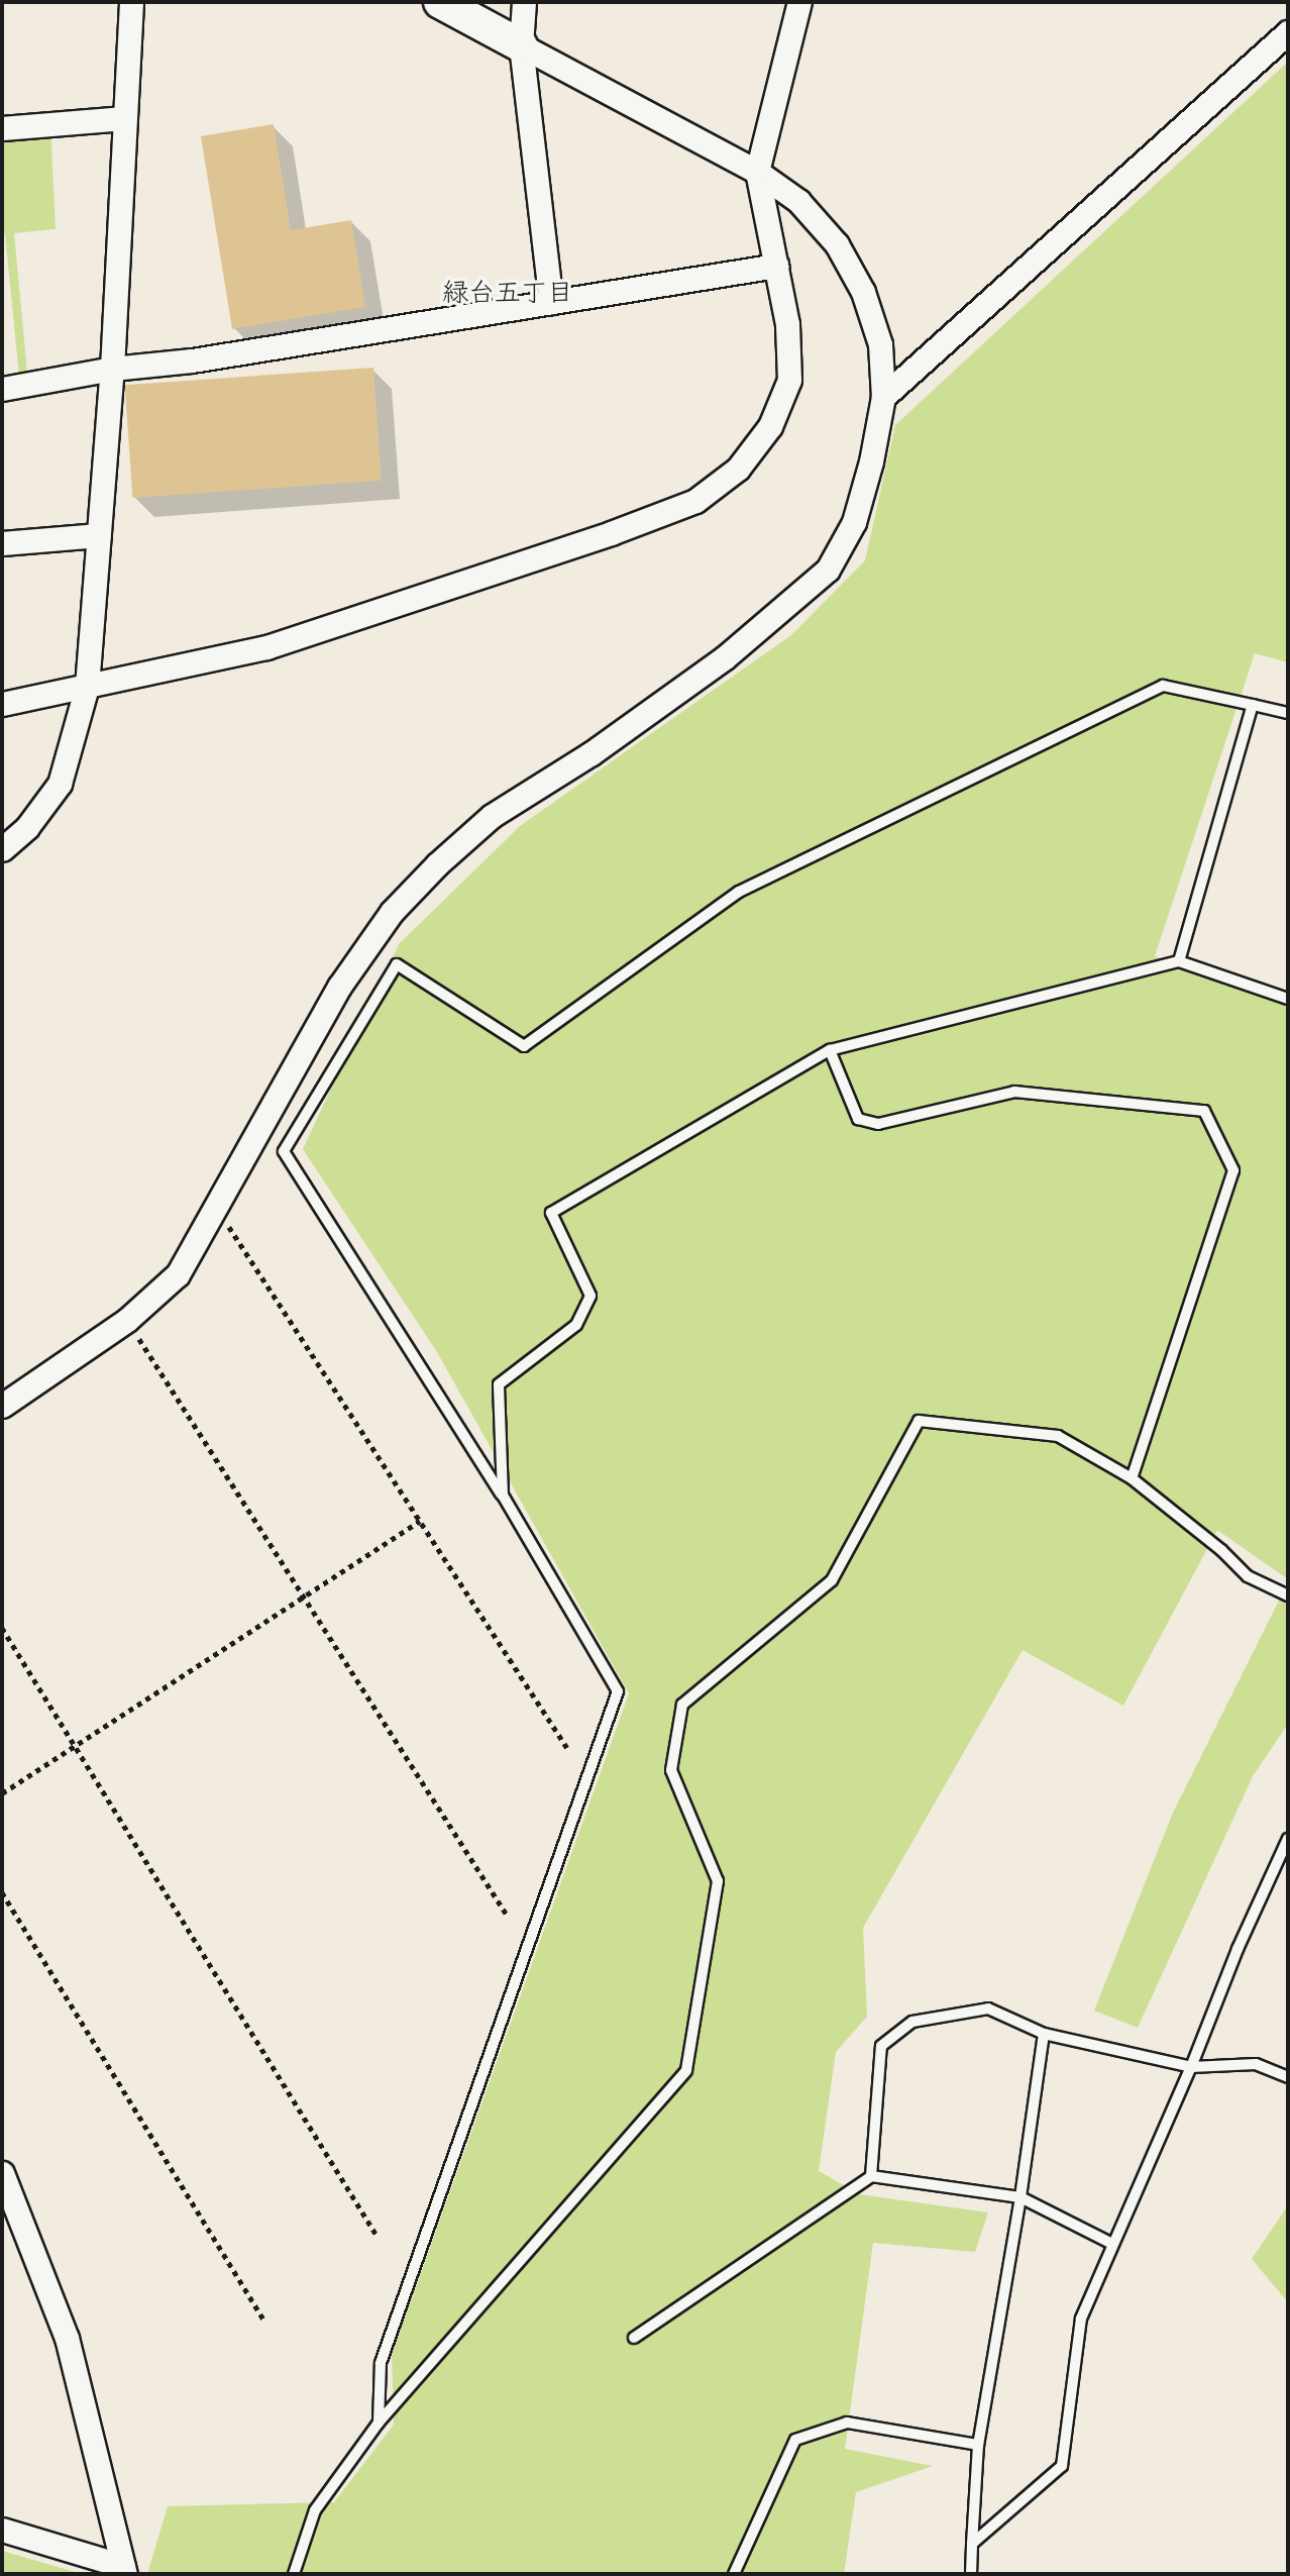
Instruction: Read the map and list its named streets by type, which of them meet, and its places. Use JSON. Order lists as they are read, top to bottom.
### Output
{
  "districts": ["緑台五丁目"]
}
